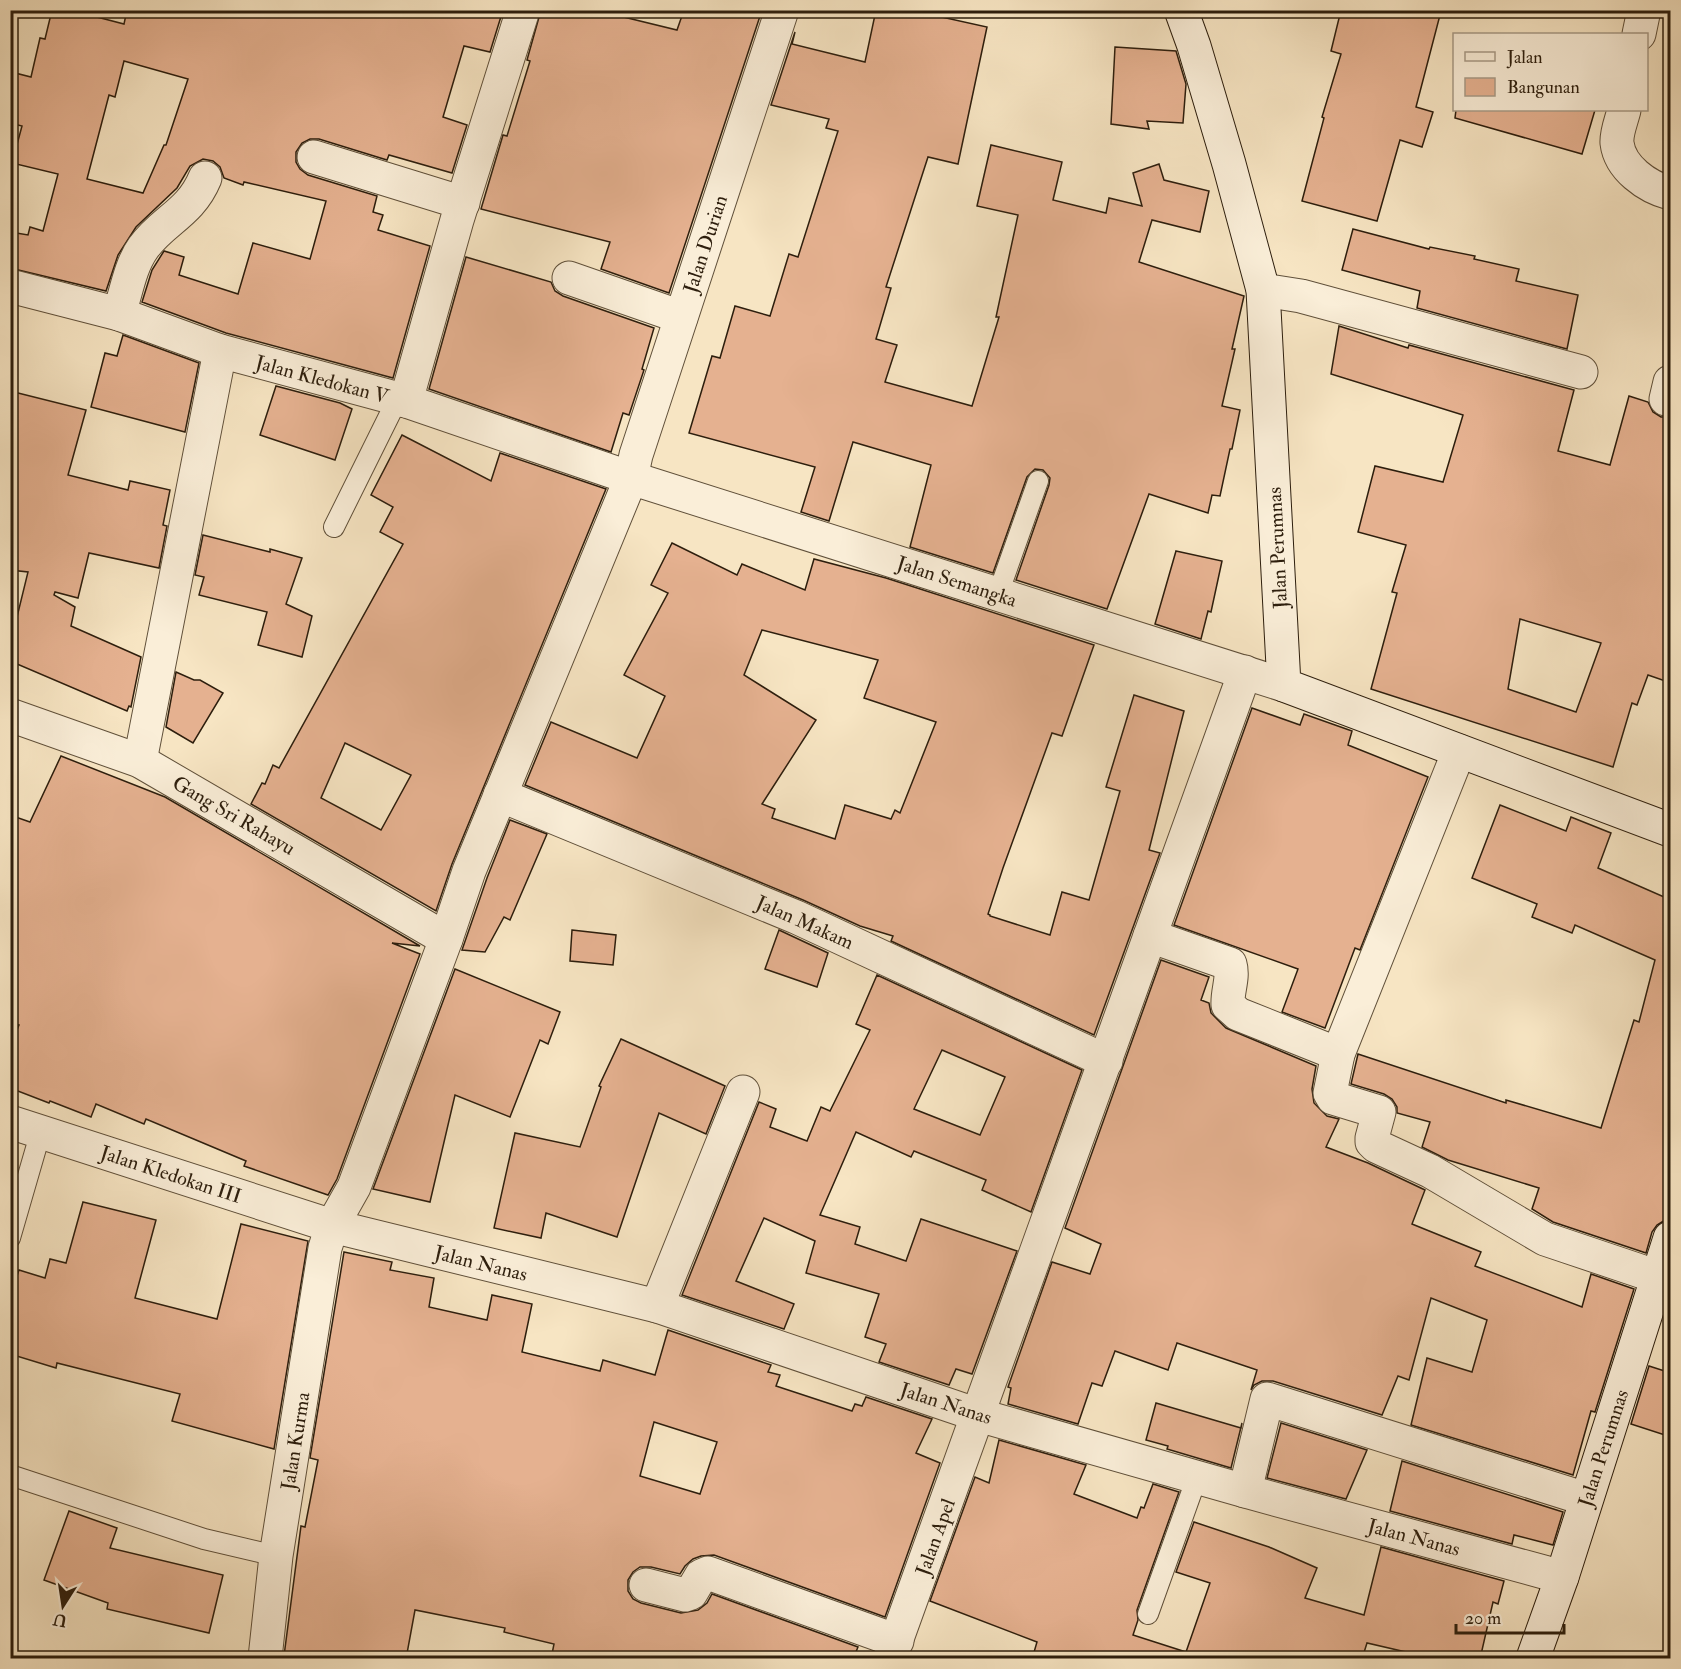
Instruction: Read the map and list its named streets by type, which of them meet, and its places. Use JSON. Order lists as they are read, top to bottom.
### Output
{
  "streets": {
    "street": [
      "Jalan Durian",
      "Jalan Kledokan V",
      "Jalan Perumnas",
      "Jalan Semangka",
      "Gang Sri Rahayu",
      "Jalan Makam",
      "Jalan Kledokan III",
      "Jalan Nanas",
      "Jalan Kurma",
      "Jalan Apel"
    ]
  },
  "crossings": [
    ["Jalan Durian", "Jalan Kledokan V"],
    ["Jalan Durian", "Jalan Semangka"],
    ["Jalan Durian", "Jalan Makam"],
    ["Jalan Durian", "Jalan Kurma"],
    ["Jalan Kledokan V", "Jalan Semangka"],
    ["Jalan Perumnas", "Jalan Semangka"],
    ["Jalan Perumnas", "Jalan Nanas"],
    ["Jalan Semangka", "Jalan Apel"],
    ["Gang Sri Rahayu", "Jalan Kurma"],
    ["Jalan Makam", "Jalan Kurma"],
    ["Jalan Makam", "Jalan Apel"],
    ["Jalan Kledokan III", "Jalan Nanas"],
    ["Jalan Kledokan III", "Jalan Kurma"],
    ["Jalan Nanas", "Jalan Kurma"],
    ["Jalan Nanas", "Jalan Apel"]
  ],
  "legend": ["Jalan", "Bangunan"],
  "scale_bar": "20 m",
  "north": "bottom"
}
